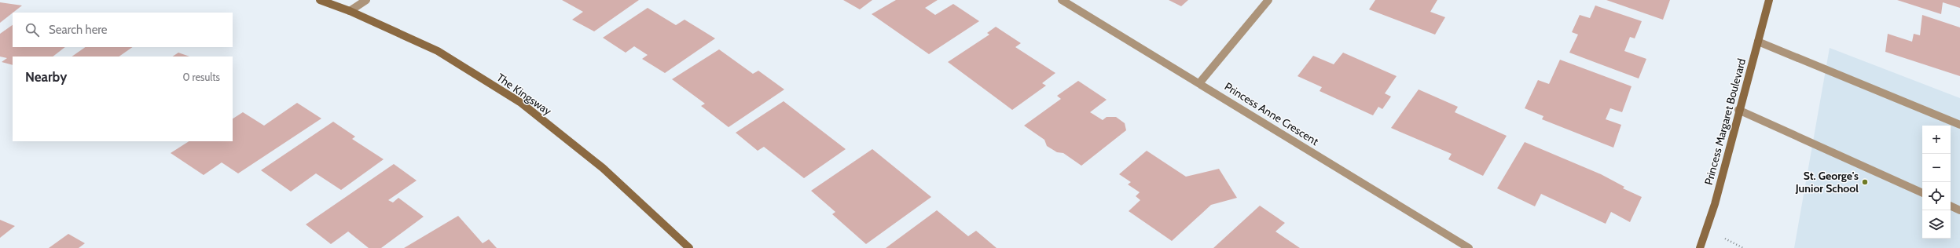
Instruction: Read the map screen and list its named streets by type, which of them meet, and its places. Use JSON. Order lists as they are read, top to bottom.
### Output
{
  "streets": {
    "street": ["The Kingsway", "Princess Anne Crescent", "Princess Margaret Boulevard"]
  },
  "places": ["St. George's Junior School"],
  "page": {
    "search": "Search here",
    "heading": ["Nearby", "0 results"],
    "map_buttons": ["+", "−"]
  }
}
